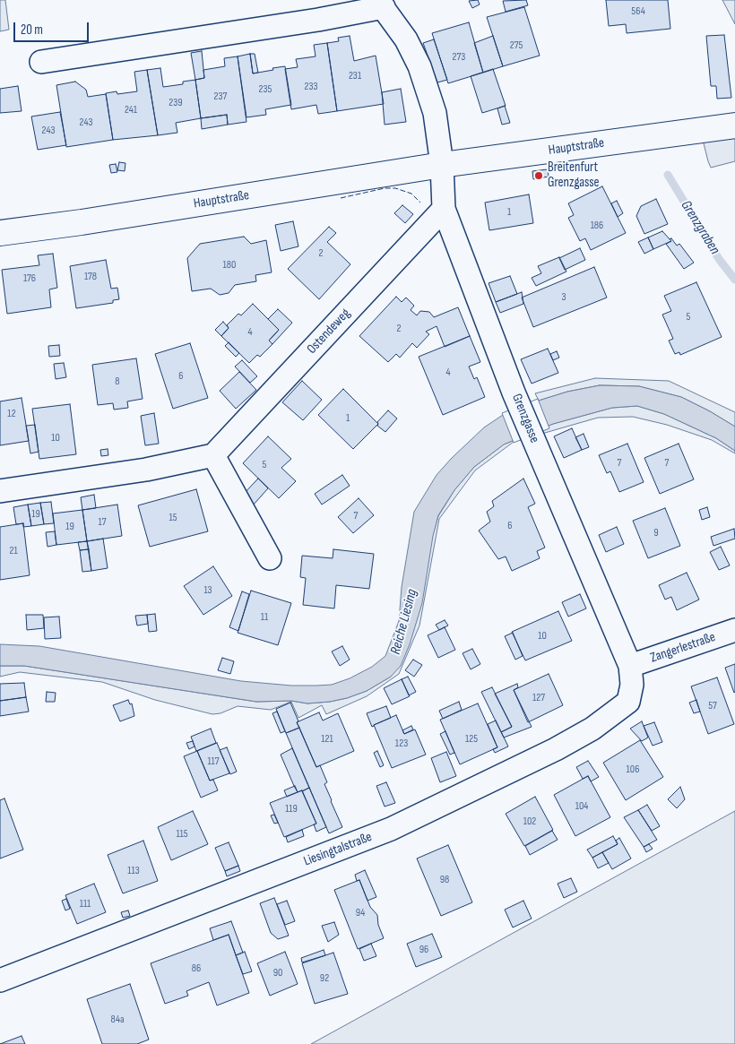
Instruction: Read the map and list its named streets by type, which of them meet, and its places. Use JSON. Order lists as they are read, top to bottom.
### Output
{
  "streets": {
    "main road": ["Hauptstraße"],
    "street": [
      "Ostendeweg",
      "Grenzgasse",
      "Zangerlestraße",
      "Liesingtalstraße"
    ]
  },
  "crossings": [
    ["Hauptstraße", "Grenzgasse"],
    ["Ostendeweg", "Grenzgasse"],
    ["Grenzgasse", "Zangerlestraße"],
    ["Grenzgasse", "Liesingtalstraße"],
    ["Zangerlestraße", "Liesingtalstraße"]
  ],
  "water": ["Grenzgraben", "Reiche Liesing"],
  "places": ["Breitenfurt Grenzgasse"],
  "house_numbers": [
    "564",
    "275",
    "273",
    "231",
    "233",
    "235",
    "237",
    "239",
    "241",
    "243",
    "243",
    "1",
    "186",
    "2",
    "180",
    "178",
    "176",
    "3",
    "5",
    "2",
    "4",
    "4",
    "6",
    "8",
    "12",
    "1",
    "10",
    "7",
    "7",
    "5",
    "19",
    "7",
    "15",
    "17",
    "6",
    "19",
    "9",
    "21",
    "13",
    "11",
    "10",
    "127",
    "57",
    "121",
    "125",
    "123",
    "117",
    "106",
    "104",
    "119",
    "102",
    "115",
    "113",
    "98",
    "111",
    "94",
    "96",
    "86",
    "90",
    "92",
    "84a"
  ],
  "scale_bar": "20 m"
}
